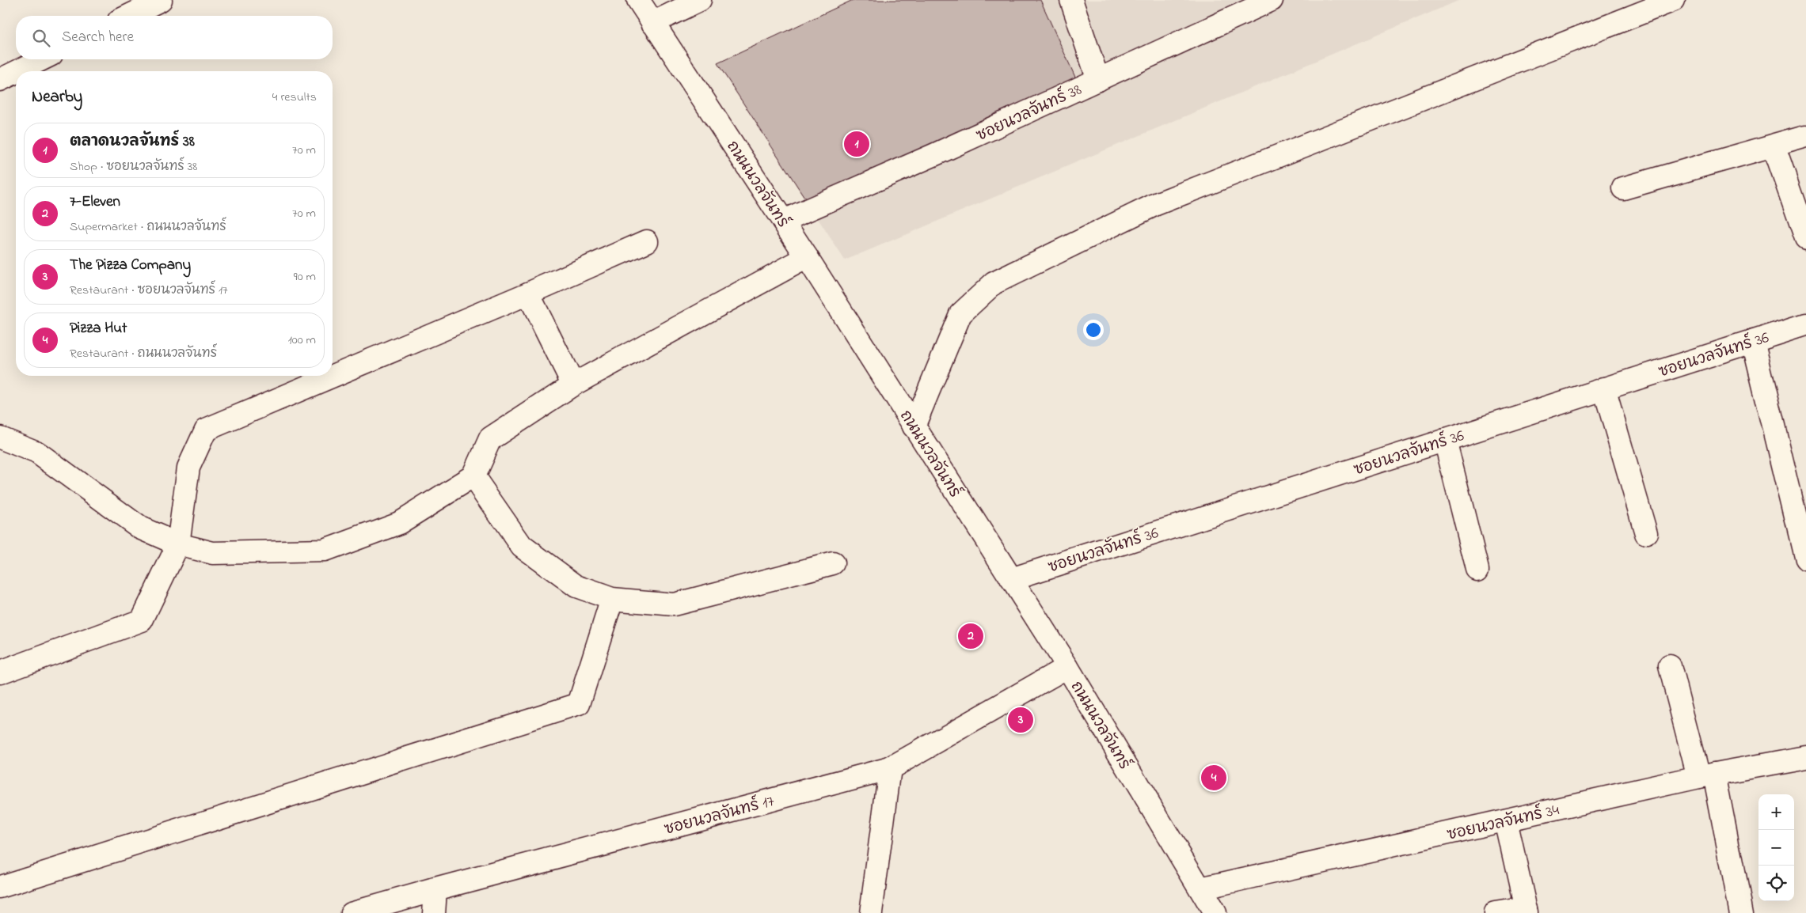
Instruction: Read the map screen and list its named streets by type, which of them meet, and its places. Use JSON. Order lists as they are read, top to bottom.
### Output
{
  "streets": {
    "street": [
      "ซอยนวลจันทร์ 38",
      "ถนนนวลจันทร์",
      "ซอยนวลจันทร์ 36",
      "ซอยนวลจันทร์ 17",
      "ซอยนวลจันทร์ 34"
    ]
  },
  "crossings": [
    ["ซอยนวลจันทร์ 38", "ถนนนวลจันทร์"],
    ["ถนนนวลจันทร์", "ซอยนวลจันทร์ 36"],
    ["ถนนนวลจันทร์", "ซอยนวลจันทร์ 17"],
    ["ถนนนวลจันทร์", "ซอยนวลจันทร์ 34"]
  ],
  "page": {
    "search": "Search here",
    "heading": ["Nearby", "4 results"],
    "list": [
      {
        "mark": "1",
        "name": "ตลาดนวลจันทร์ 38",
        "note": "Shop · ซอยนวลจันทร์ 38",
        "value": "70 m"
      },
      {
        "mark": "2",
        "name": "7-Eleven",
        "note": "Supermarket · ถนนนวลจันทร์",
        "value": "70 m"
      },
      {
        "mark": "3",
        "name": "The Pizza Company",
        "note": "Restaurant · ซอยนวลจันทร์ 17",
        "value": "90 m"
      },
      {
        "mark": "4",
        "name": "Pizza Hut",
        "note": "Restaurant · ถนนนวลจันทร์",
        "value": "100 m"
      }
    ],
    "pins": [
      "1",
      "2",
      "3",
      "4"
    ],
    "map_buttons": ["+", "−"]
  }
}
